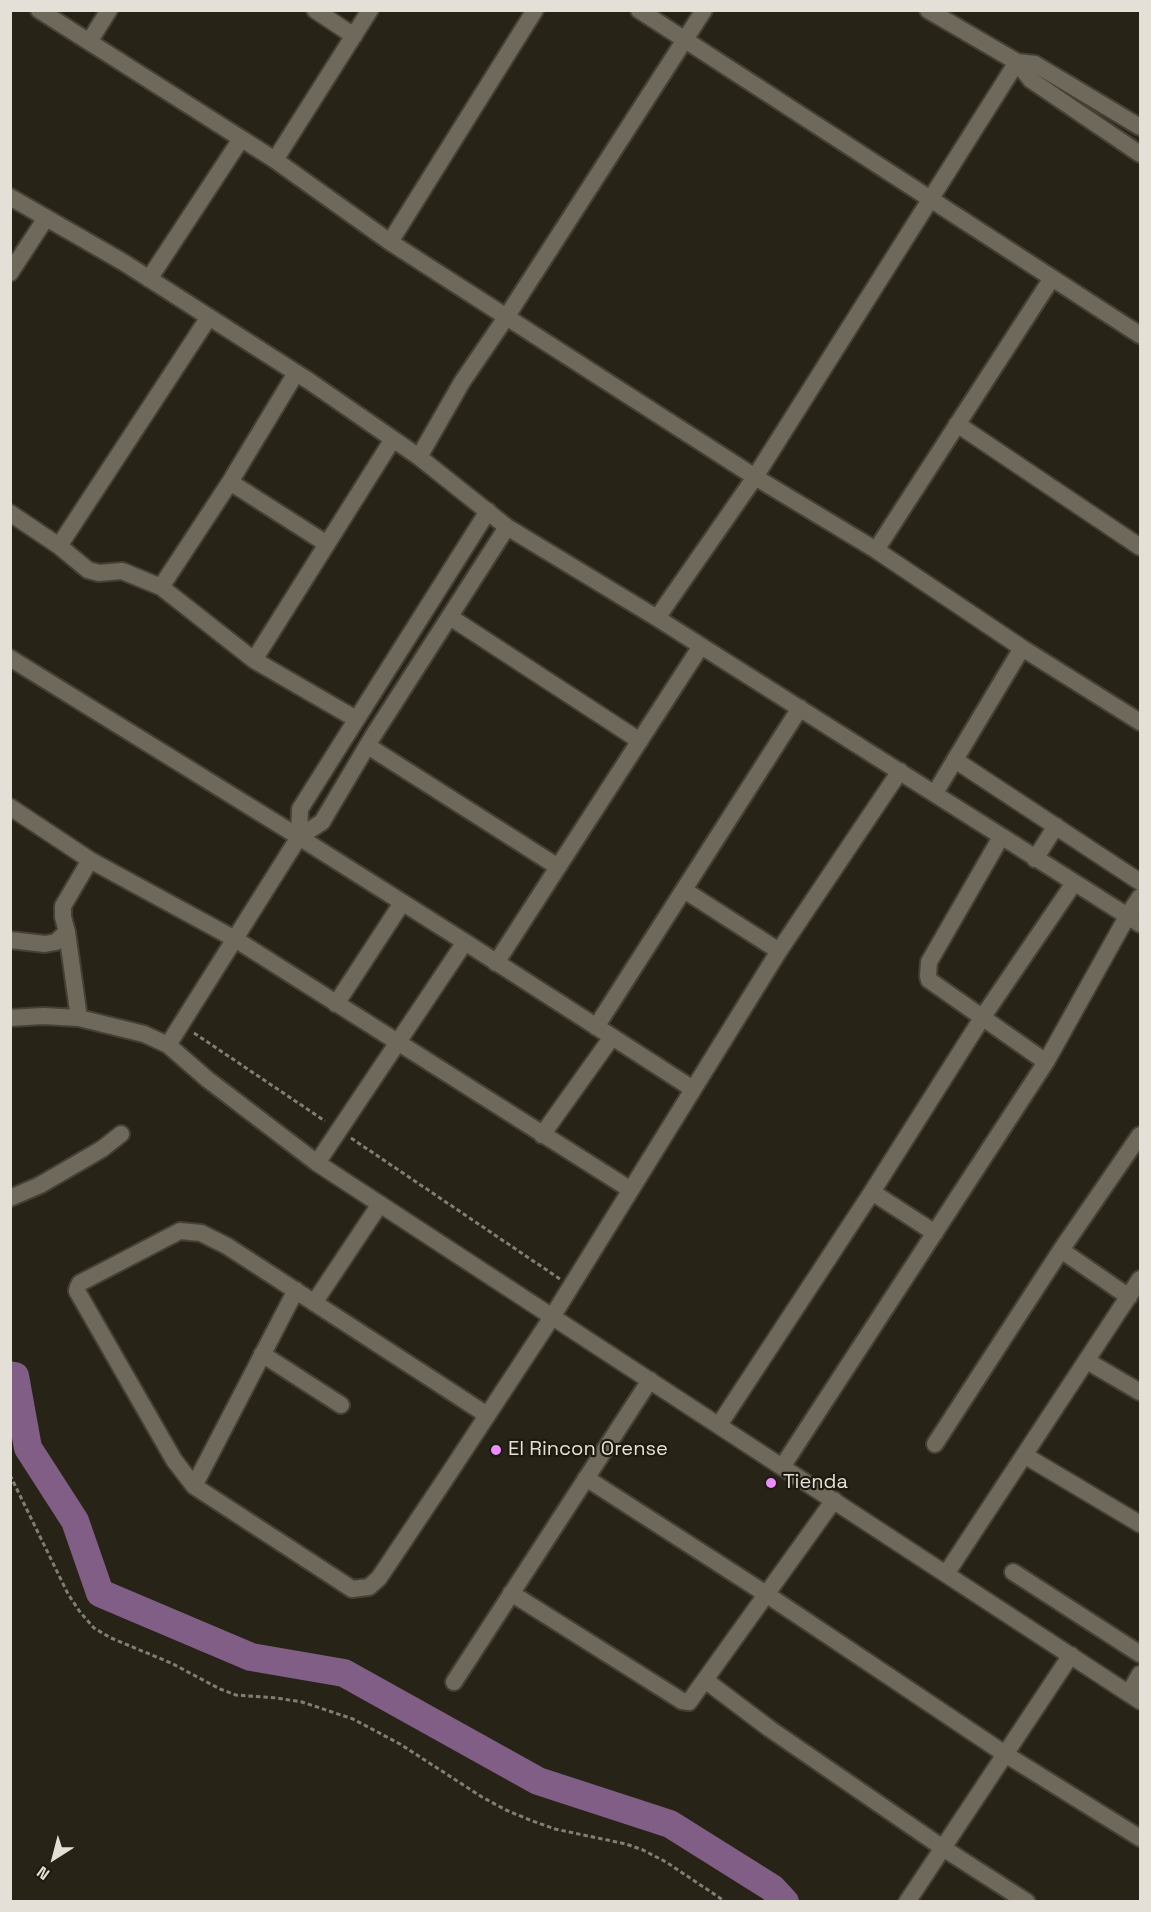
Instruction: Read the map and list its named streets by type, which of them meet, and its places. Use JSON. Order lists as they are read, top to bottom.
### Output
{
  "places": ["El Rincon Orense", "Tienda"],
  "north": "bottom left"
}
